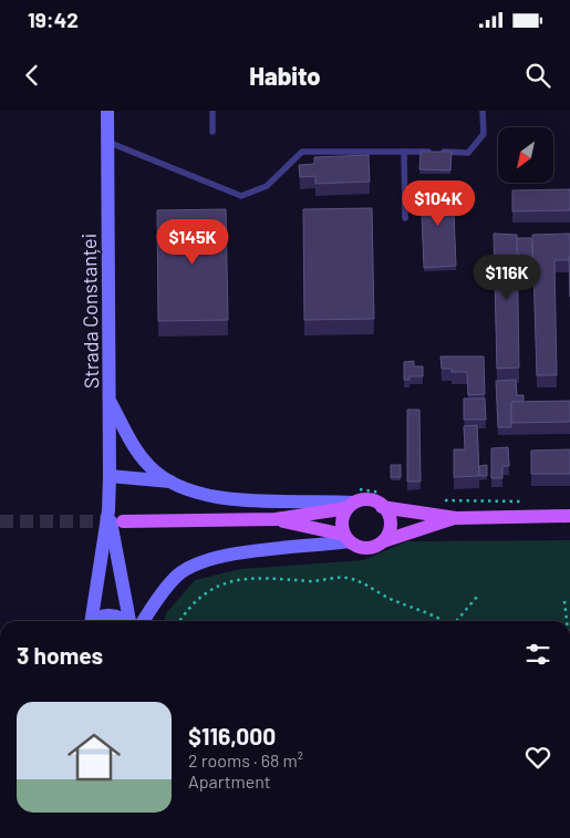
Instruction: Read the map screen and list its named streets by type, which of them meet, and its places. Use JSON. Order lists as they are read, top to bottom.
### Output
{
  "streets": {
    "street": ["Strada Constanței"]
  },
  "north": "bottom left",
  "page": {
    "status": "19:42",
    "header": "Habito",
    "price": ["$104K", "$145K", "$116K"],
    "heading": "3 homes",
    "list": [
      {
        "name": "$116,000",
        "note": "2 rooms · 68 m² · Apartment"
      }
    ]
  }
}
